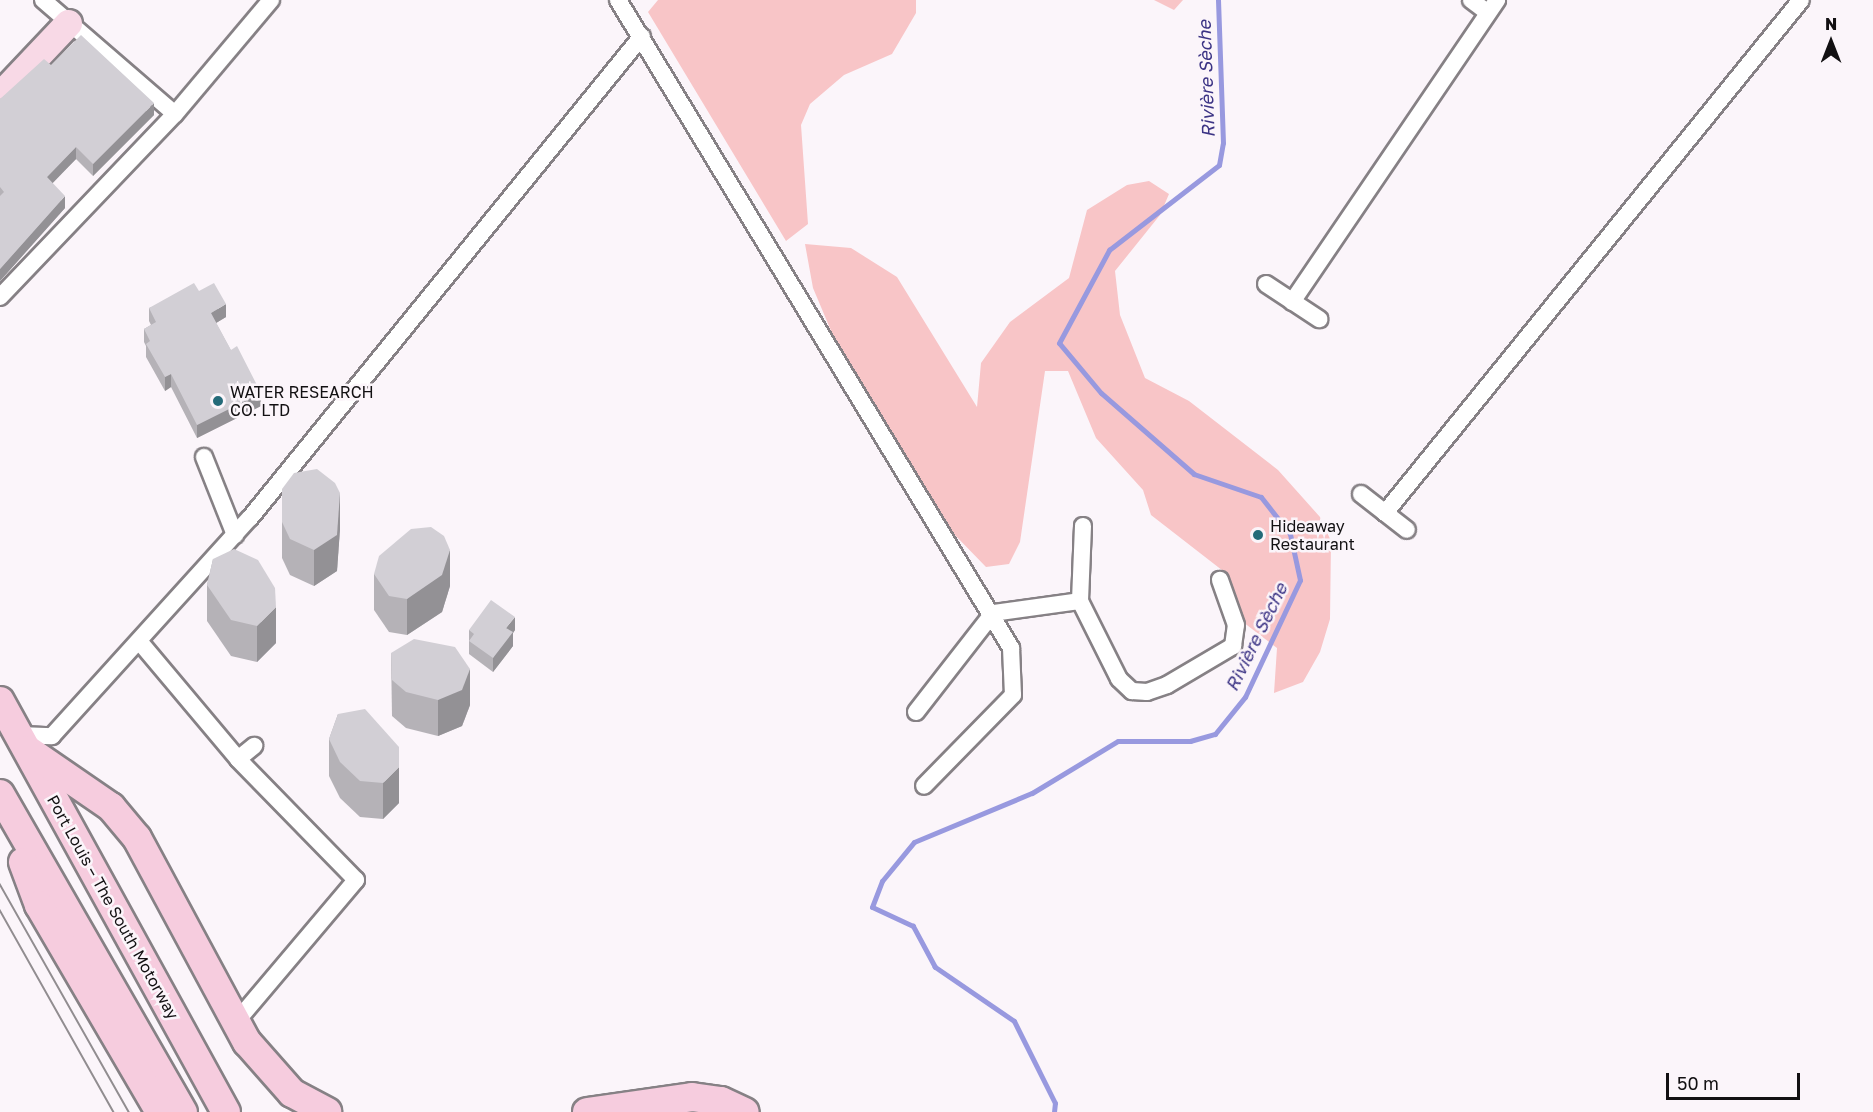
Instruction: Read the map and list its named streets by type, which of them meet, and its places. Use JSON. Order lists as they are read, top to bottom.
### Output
{
  "streets": {
    "highway": ["Port Louis – The South Motorway"]
  },
  "water": ["Rivière Sèche"],
  "places": ["WATER RESEARCH CO. LTD", "Hideaway Restaurant"],
  "scale_bar": "50 m",
  "north": "top"
}
